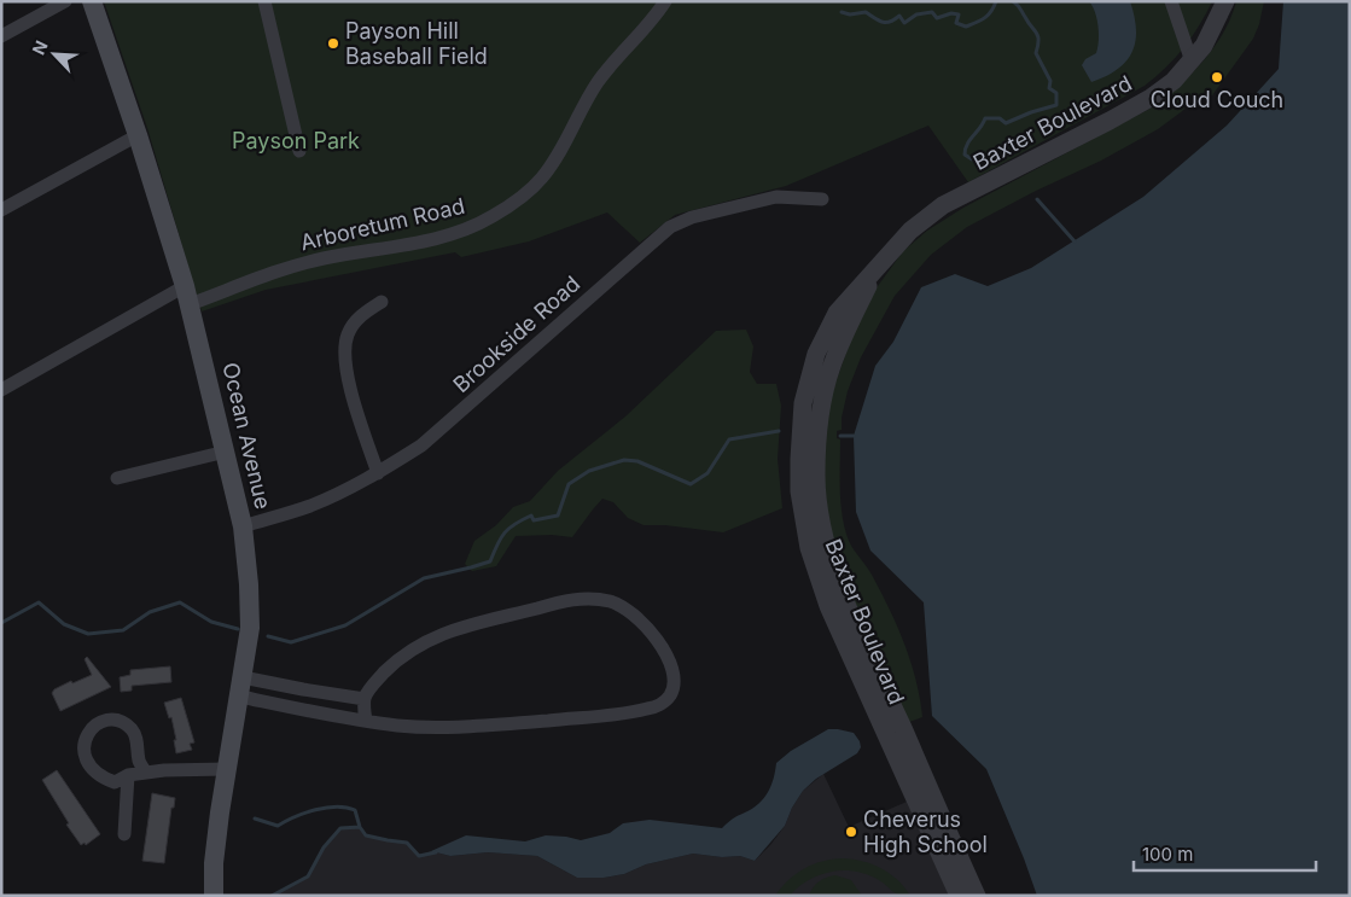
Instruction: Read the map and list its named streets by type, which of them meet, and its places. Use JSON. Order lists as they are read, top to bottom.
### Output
{
  "streets": {
    "main road": ["Ocean Avenue"],
    "street": ["Baxter Boulevard", "Arboretum Road", "Brookside Road"]
  },
  "crossings": [
    ["Arboretum Road", "Ocean Avenue"],
    ["Brookside Road", "Ocean Avenue"]
  ],
  "parks": ["Payson Park"],
  "places": ["Payson Hill Baseball Field", "Cloud Couch", "Cheverus High School"],
  "scale_bar": "100 m",
  "north": "top left"
}
